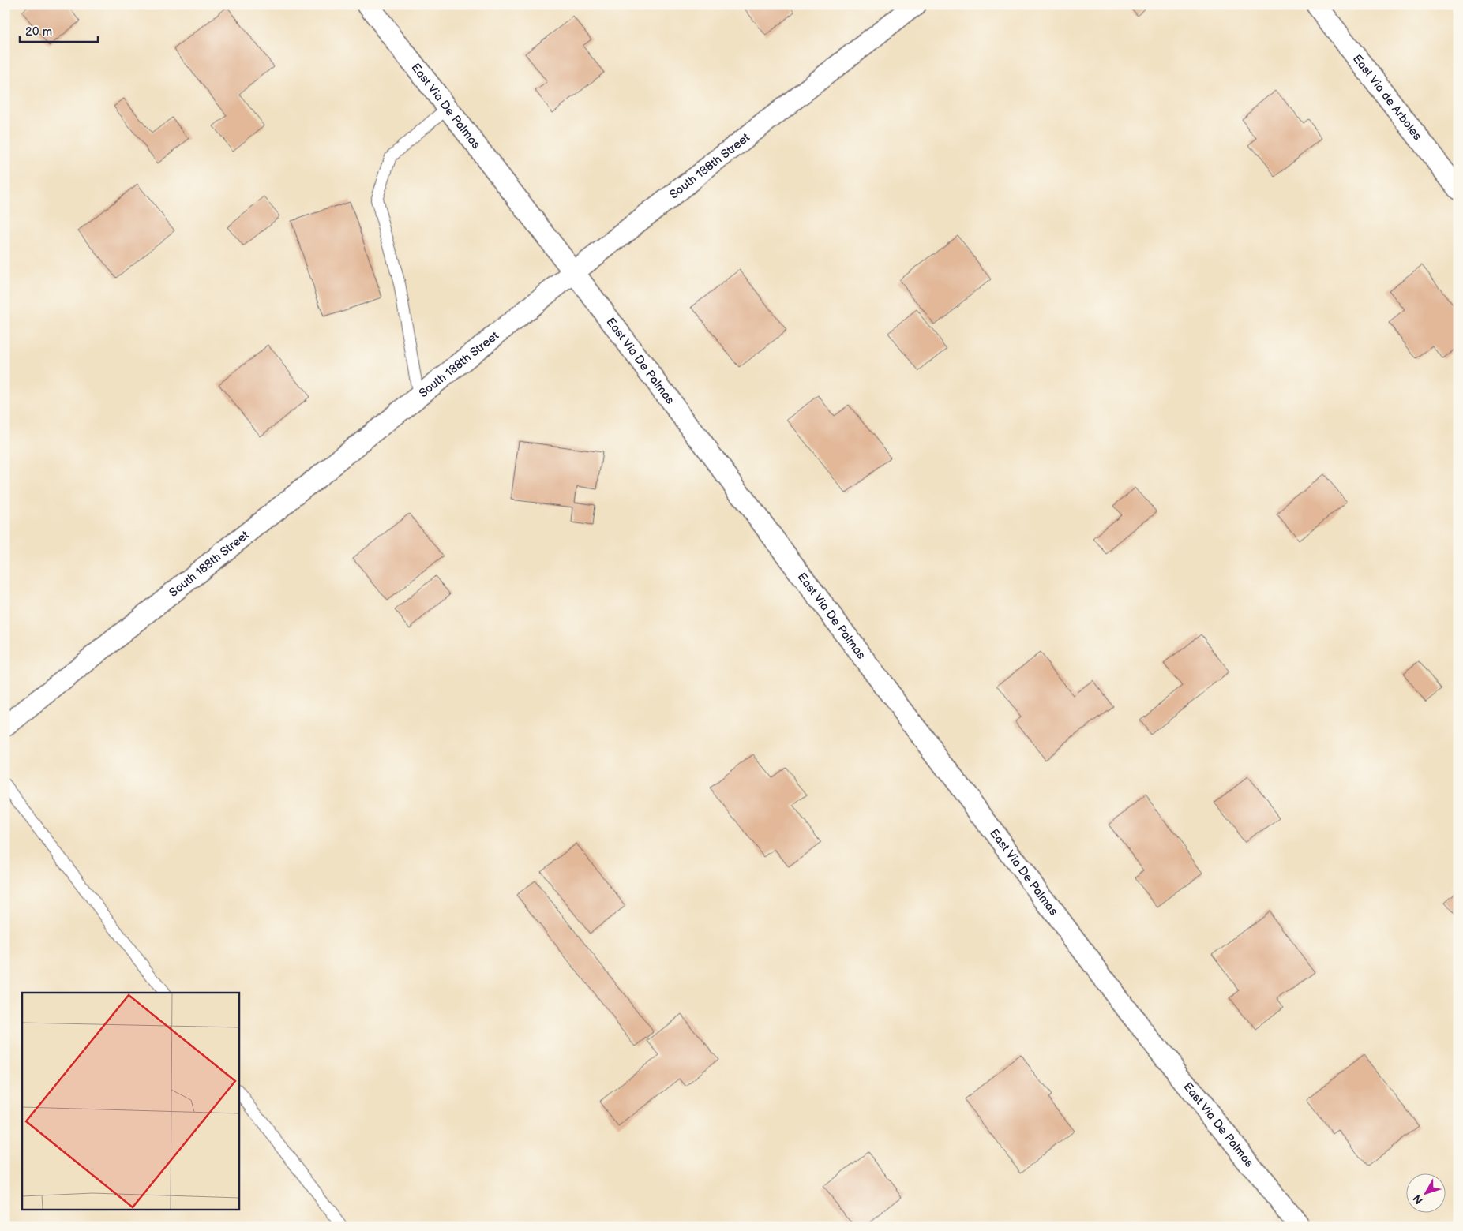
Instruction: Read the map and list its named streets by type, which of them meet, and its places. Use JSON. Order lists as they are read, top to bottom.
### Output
{
  "streets": {
    "street": ["East Via de Arboles", "East Via De Palmas", "South 188th Street"]
  },
  "crossings": [
    ["East Via De Palmas", "South 188th Street"]
  ],
  "scale_bar": "20 m",
  "north": "bottom left"
}
